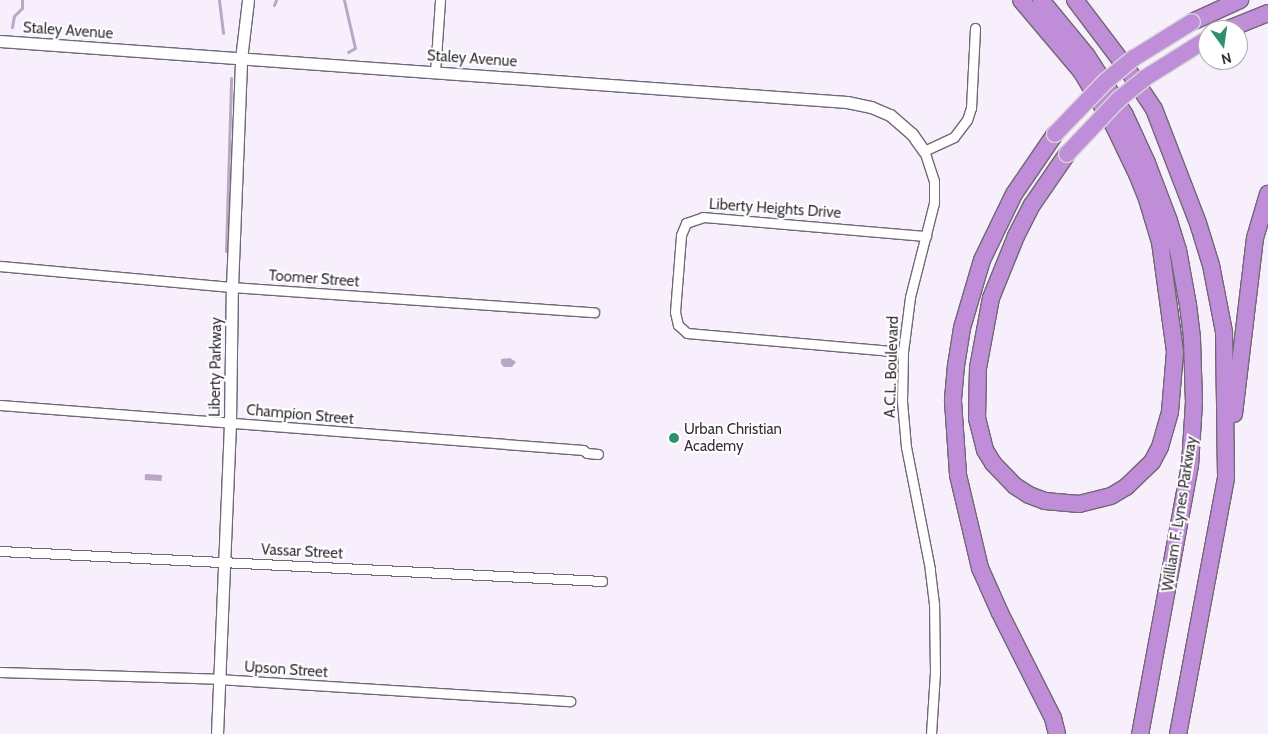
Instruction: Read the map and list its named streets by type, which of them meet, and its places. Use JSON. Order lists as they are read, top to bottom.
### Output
{
  "streets": {
    "highway": ["William F. Lynes Parkway"],
    "street": [
      "Staley Avenue",
      "Liberty Heights Drive",
      "Toomer Street",
      "Liberty Parkway",
      "A.C.L. Boulevard",
      "Champion Street",
      "Vassar Street",
      "Upson Street"
    ]
  },
  "crossings": [
    ["Staley Avenue", "Liberty Parkway"],
    ["Staley Avenue", "A.C.L. Boulevard"],
    ["Liberty Heights Drive", "A.C.L. Boulevard"],
    ["Toomer Street", "Liberty Parkway"],
    ["Liberty Parkway", "Champion Street"],
    ["Liberty Parkway", "Vassar Street"],
    ["Liberty Parkway", "Upson Street"]
  ],
  "places": ["Urban Christian Academy"],
  "north": "bottom"
}
